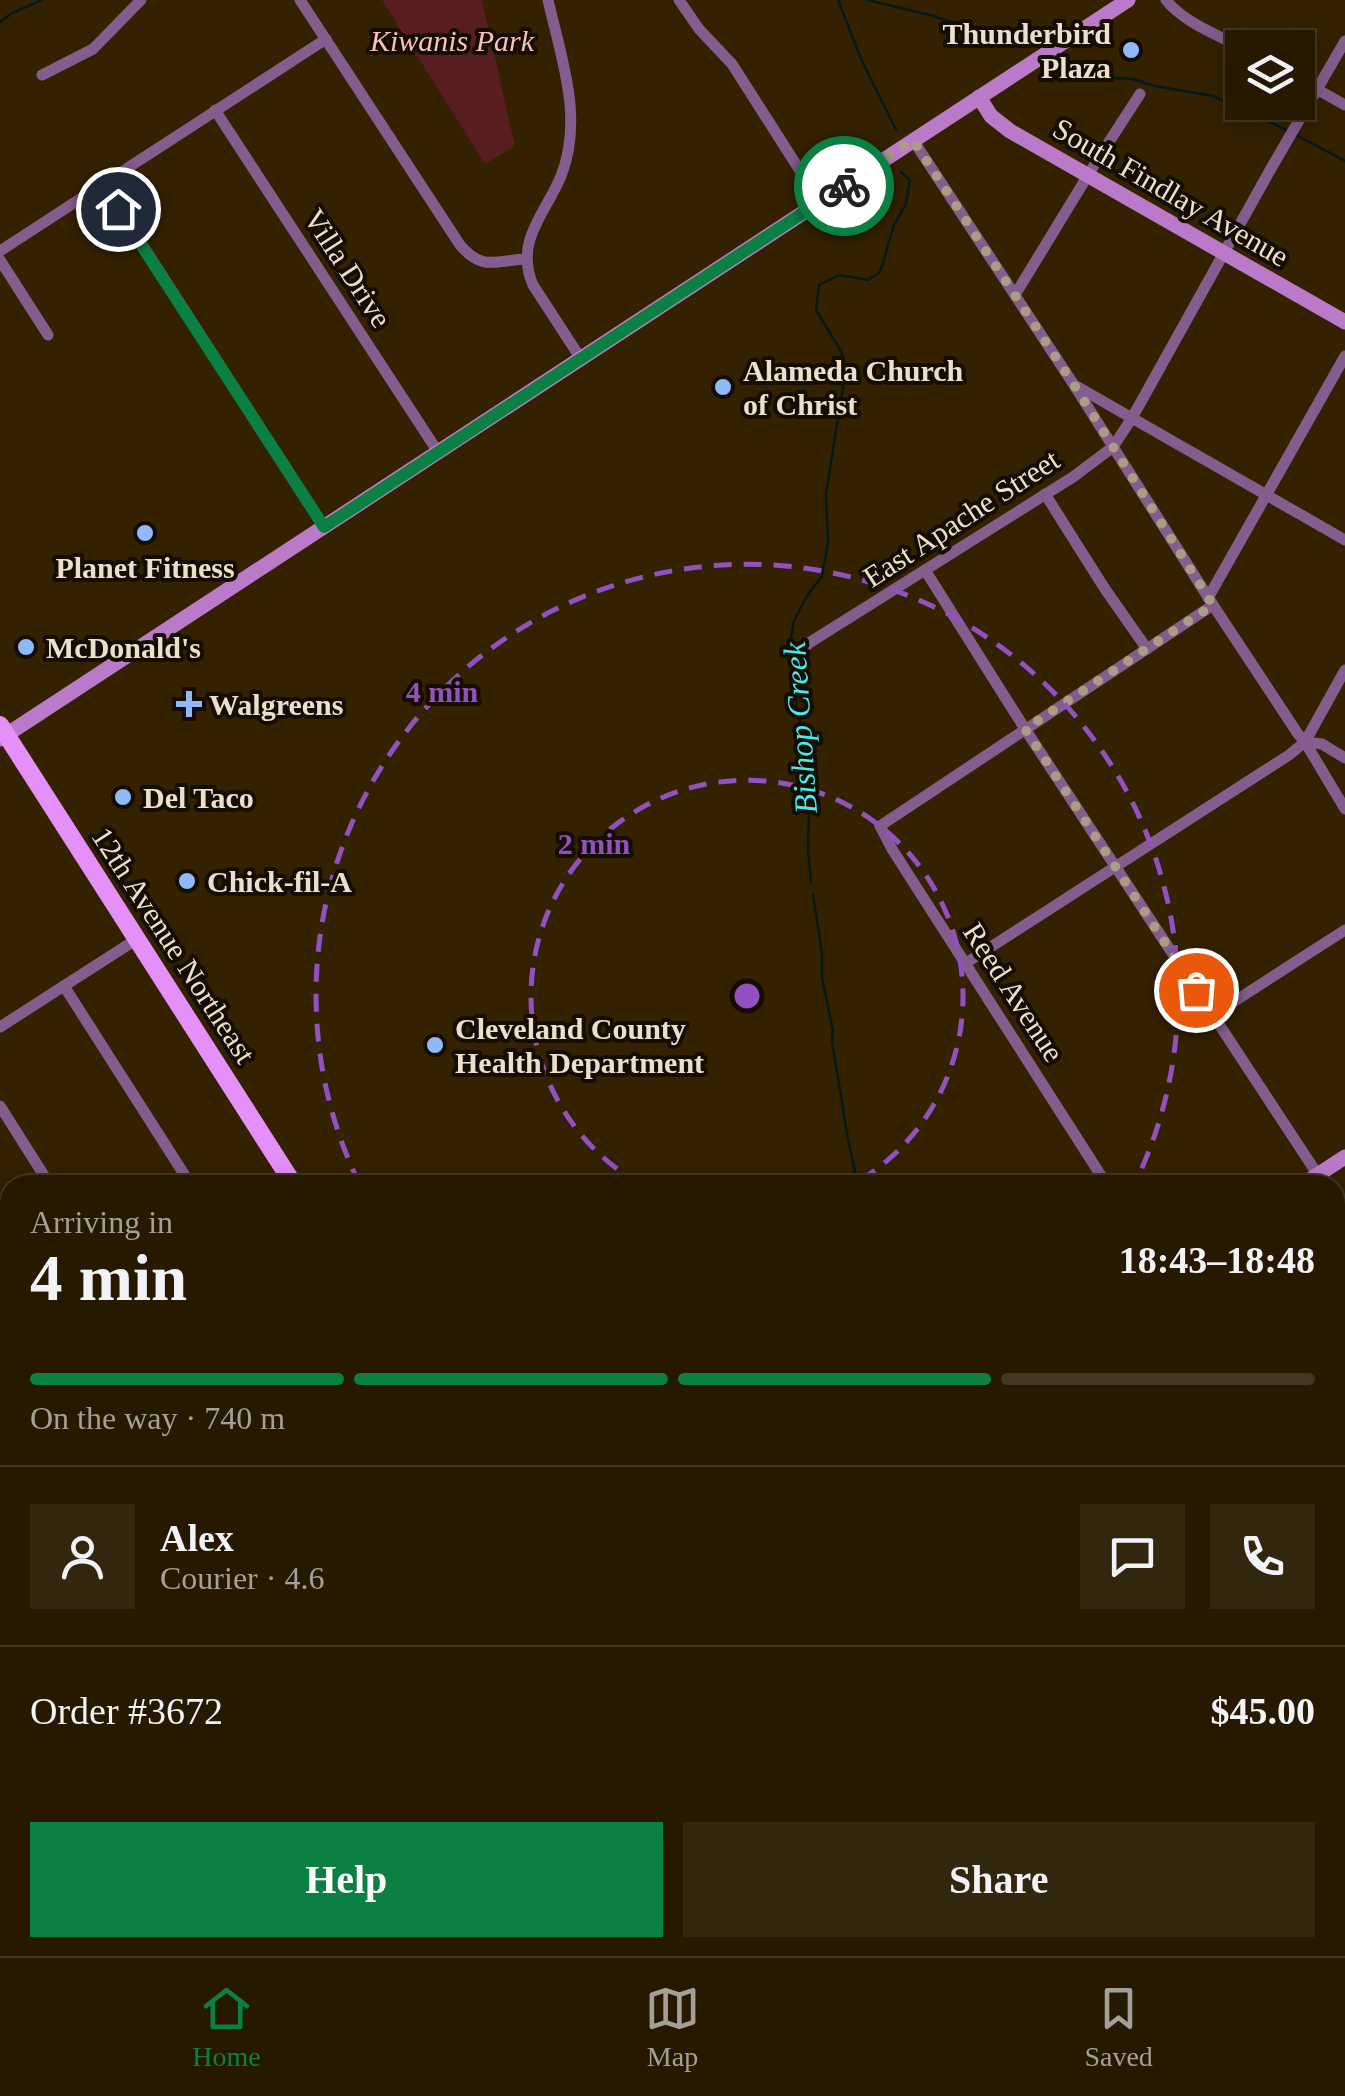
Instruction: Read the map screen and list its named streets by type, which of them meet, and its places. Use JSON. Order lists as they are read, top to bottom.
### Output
{
  "streets": {
    "main road": ["South Findlay Avenue", "12th Avenue Northeast"],
    "street": ["Villa Drive", "East Apache Street", "Reed Avenue"]
  },
  "crossings": [
    ["South Findlay Avenue", "East Apache Street"]
  ],
  "water": ["Bishop Creek"],
  "parks": ["Kiwanis Park"],
  "places": {
    "other": [
      "Thunderbird Plaza",
      "Alameda Church of Christ",
      "Planet Fitness",
      "McDonald's",
      "Del Taco",
      "Chick-fil-A",
      "Cleveland County Health Department"
    ],
    "health": ["Walgreens"]
  },
  "page": {
    "heading": ["4 min", "Arriving in", "18:43–18:48"],
    "panel": [
      "Alex",
      "Courier · 4.6",
      "Order #3672",
      "$45.00"
    ],
    "bar": "On the way · 740 m",
    "buttons": ["Help", "Share"],
    "tabs": ["Home", "Map", "Saved"]
  },
  "rings": ["4 min", "2 min"]
}
